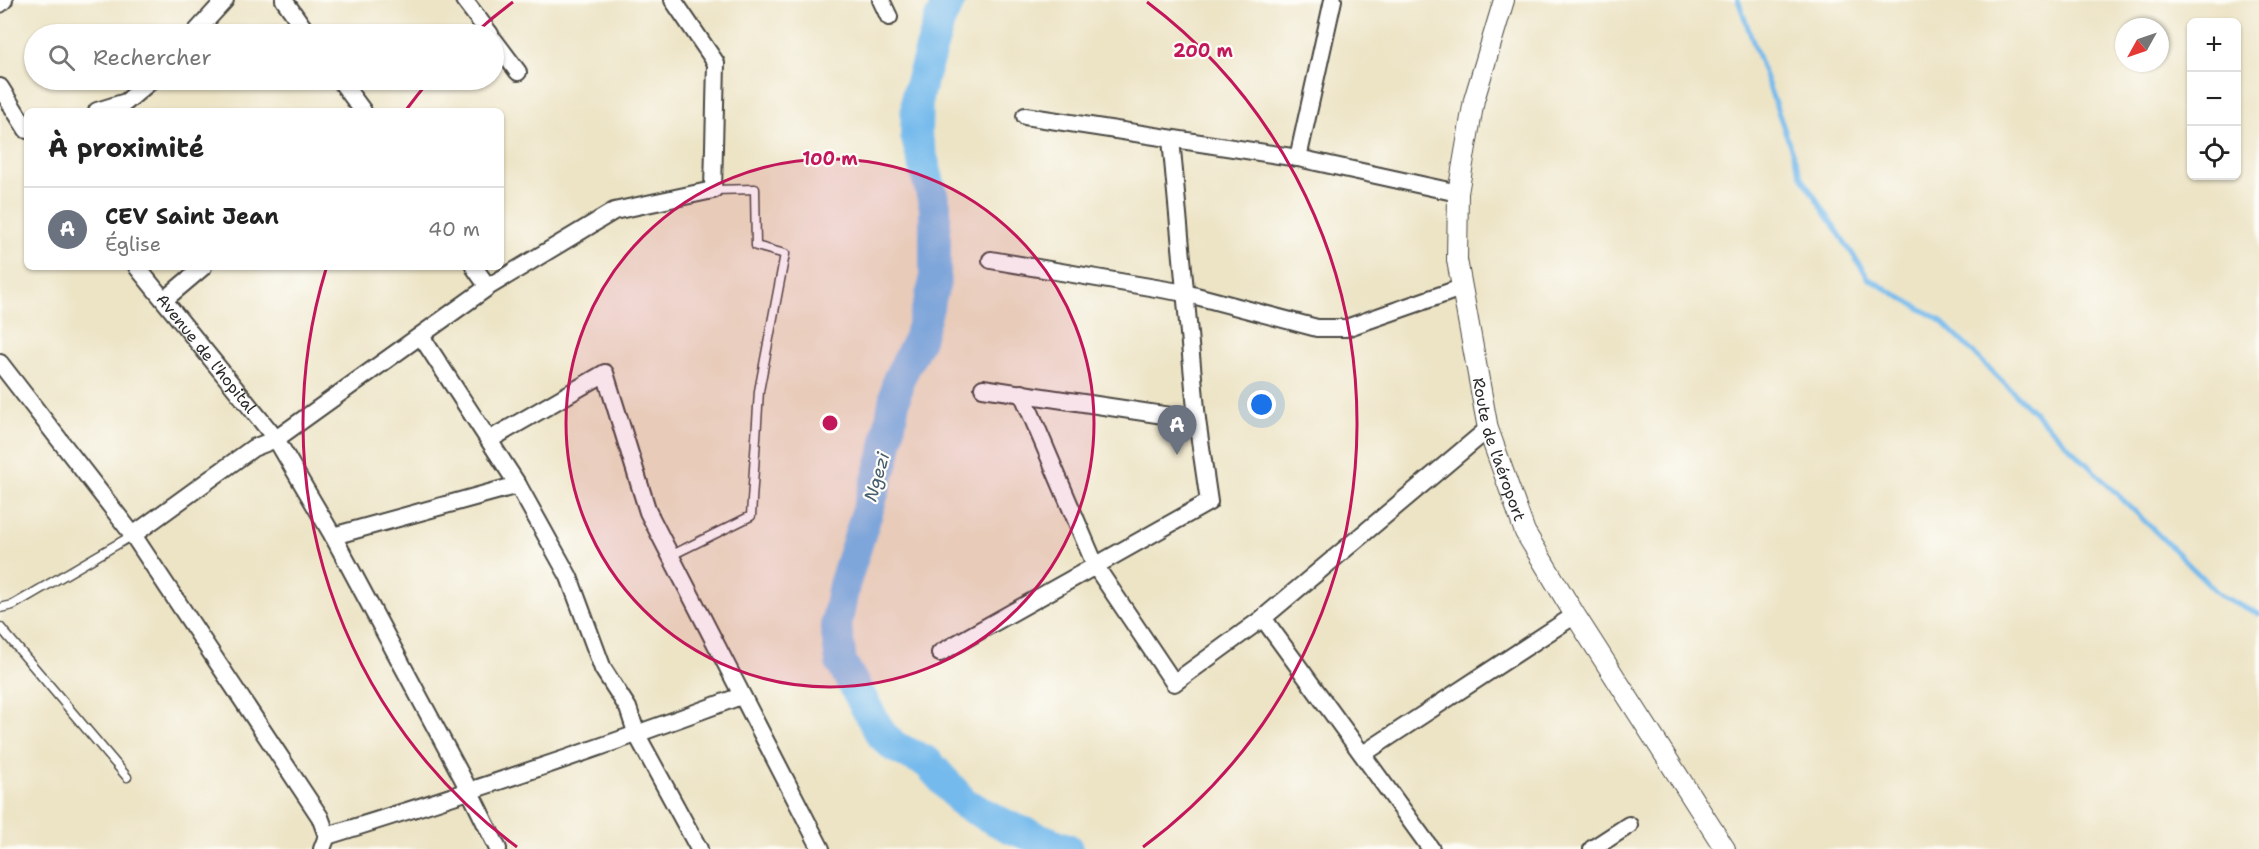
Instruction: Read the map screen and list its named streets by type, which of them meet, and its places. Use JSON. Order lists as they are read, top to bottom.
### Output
{
  "streets": {
    "street": ["Avenue de l'hopital", "Route de l'aéroport"]
  },
  "water": ["Ngezi"],
  "north": "bottom left",
  "page": {
    "map_buttons": ["+", "−"],
    "search": "Rechercher",
    "heading": "À proximité",
    "list": [
      {
        "mark": "A",
        "name": "CEV Saint Jean",
        "note": "Église",
        "value": "40 m"
      }
    ],
    "pins": "A"
  },
  "rings": ["200 m", "100 m"]
}
